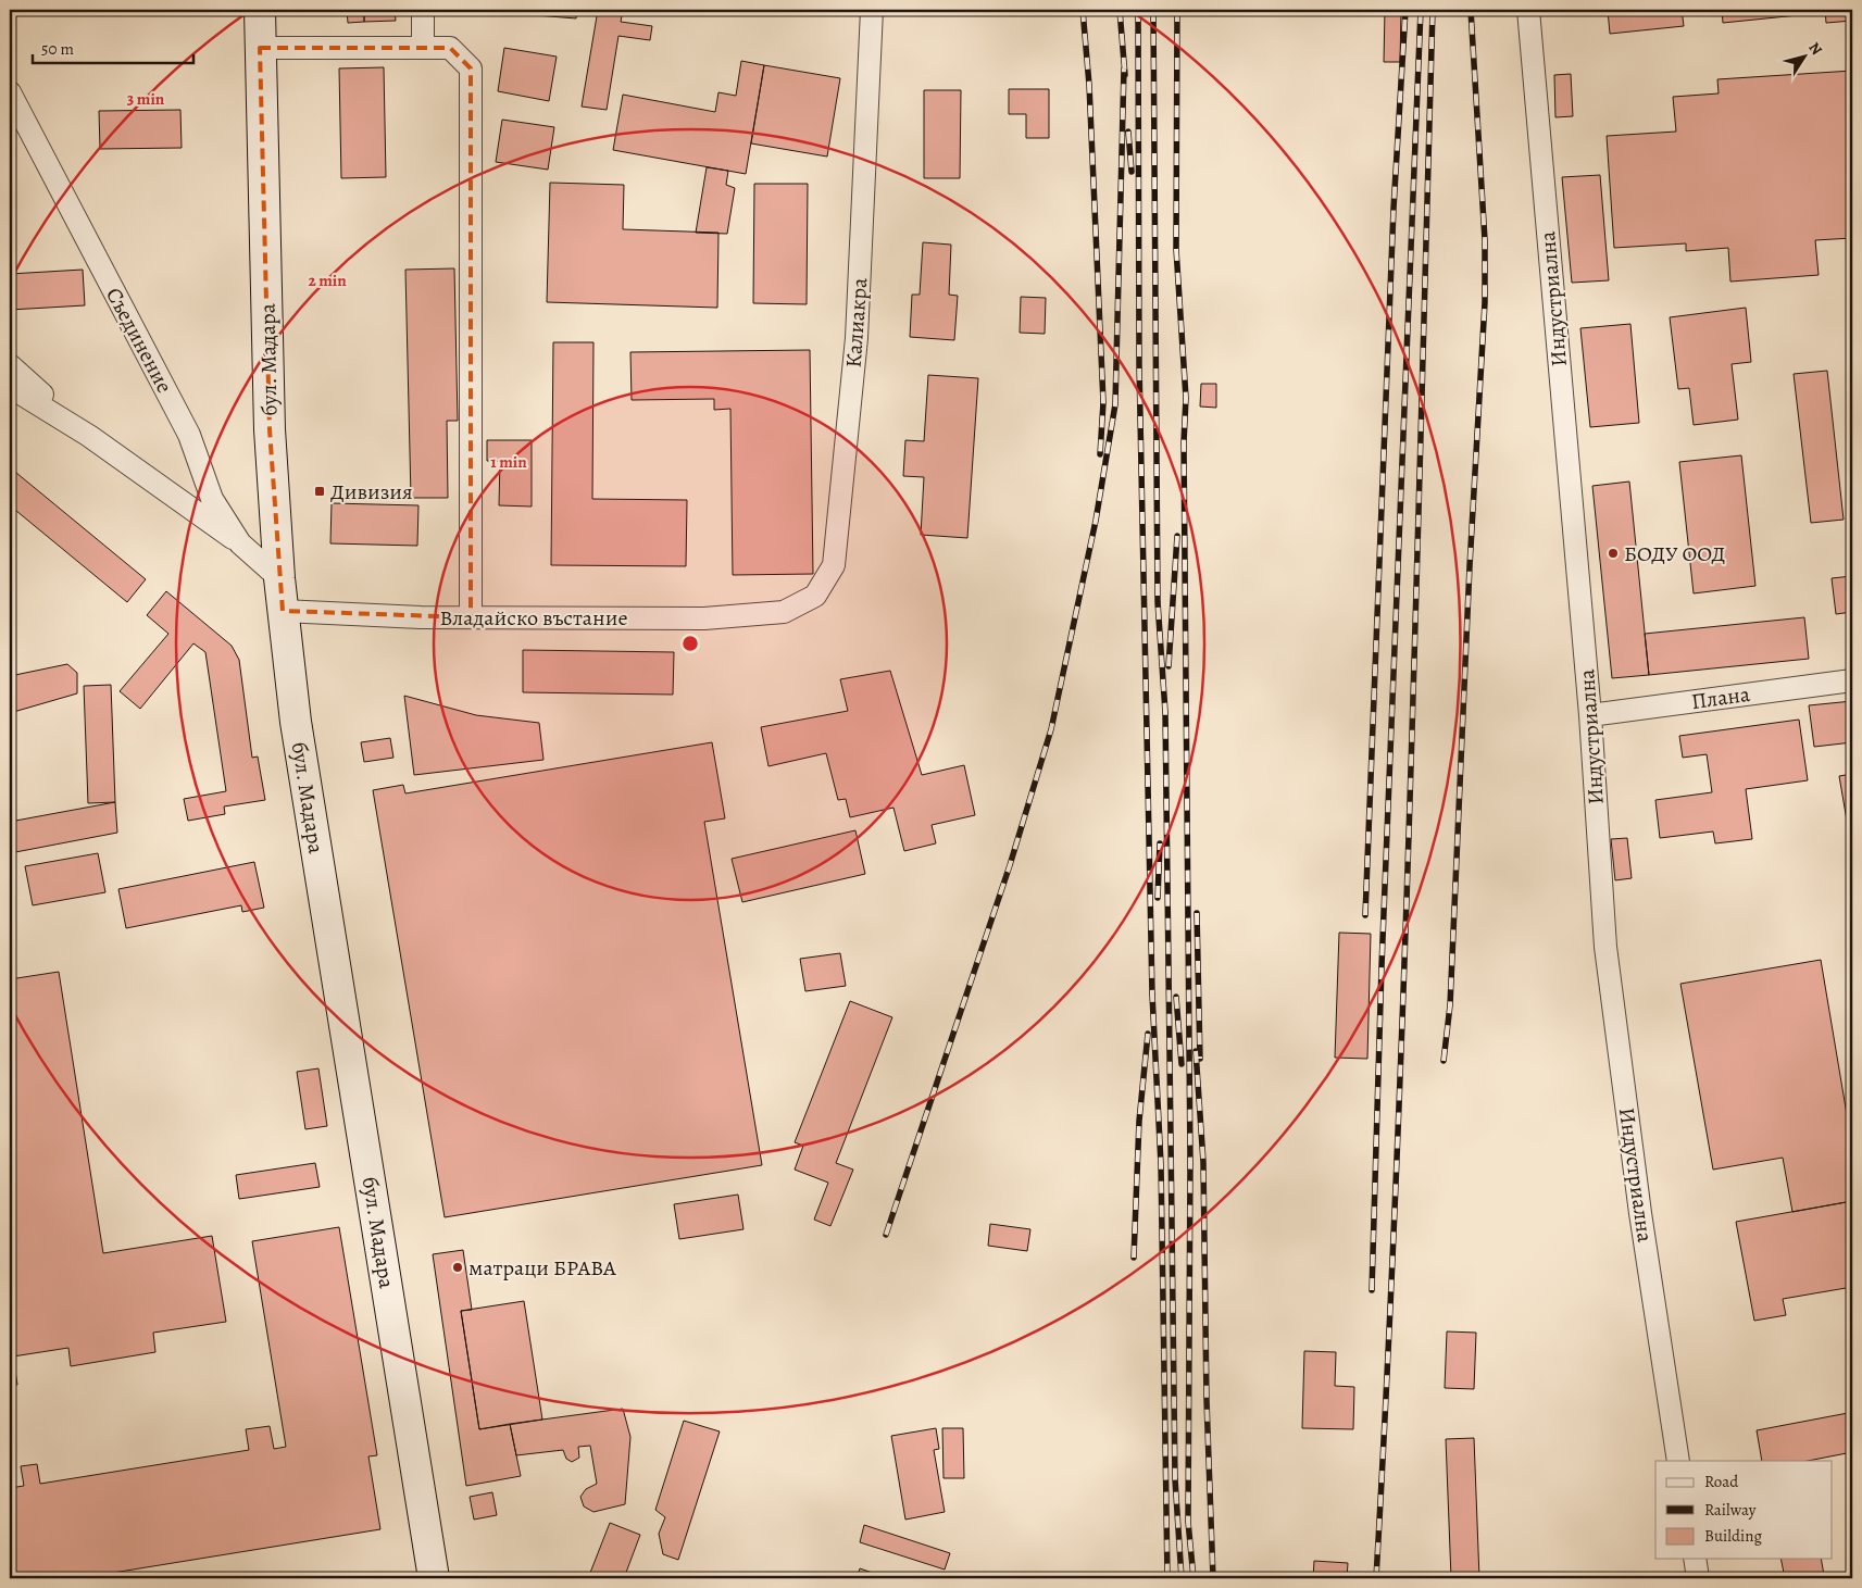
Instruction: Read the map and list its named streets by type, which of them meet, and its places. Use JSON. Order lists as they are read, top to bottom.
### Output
{
  "streets": {
    "main road": ["бул. Мадара"],
    "street": [
      "Индустриална",
      "Калиакра",
      "Съединение",
      "Владайско въстание",
      "Плана"
    ]
  },
  "crossings": [
    ["Индустриална", "Плана"],
    ["Калиакра", "Владайско въстание"],
    ["Съединение", "бул. Мадара"],
    ["бул. Мадара", "Владайско въстание"]
  ],
  "places": {
    "transit": ["Дивизия"],
    "other": ["БОДУ ООД", "матраци БРАВА"]
  },
  "legend": ["Road", "Railway", "Building"],
  "scale_bar": "50 m",
  "north": "top right",
  "rings": ["3 min", "2 min", "1 min"]
}
